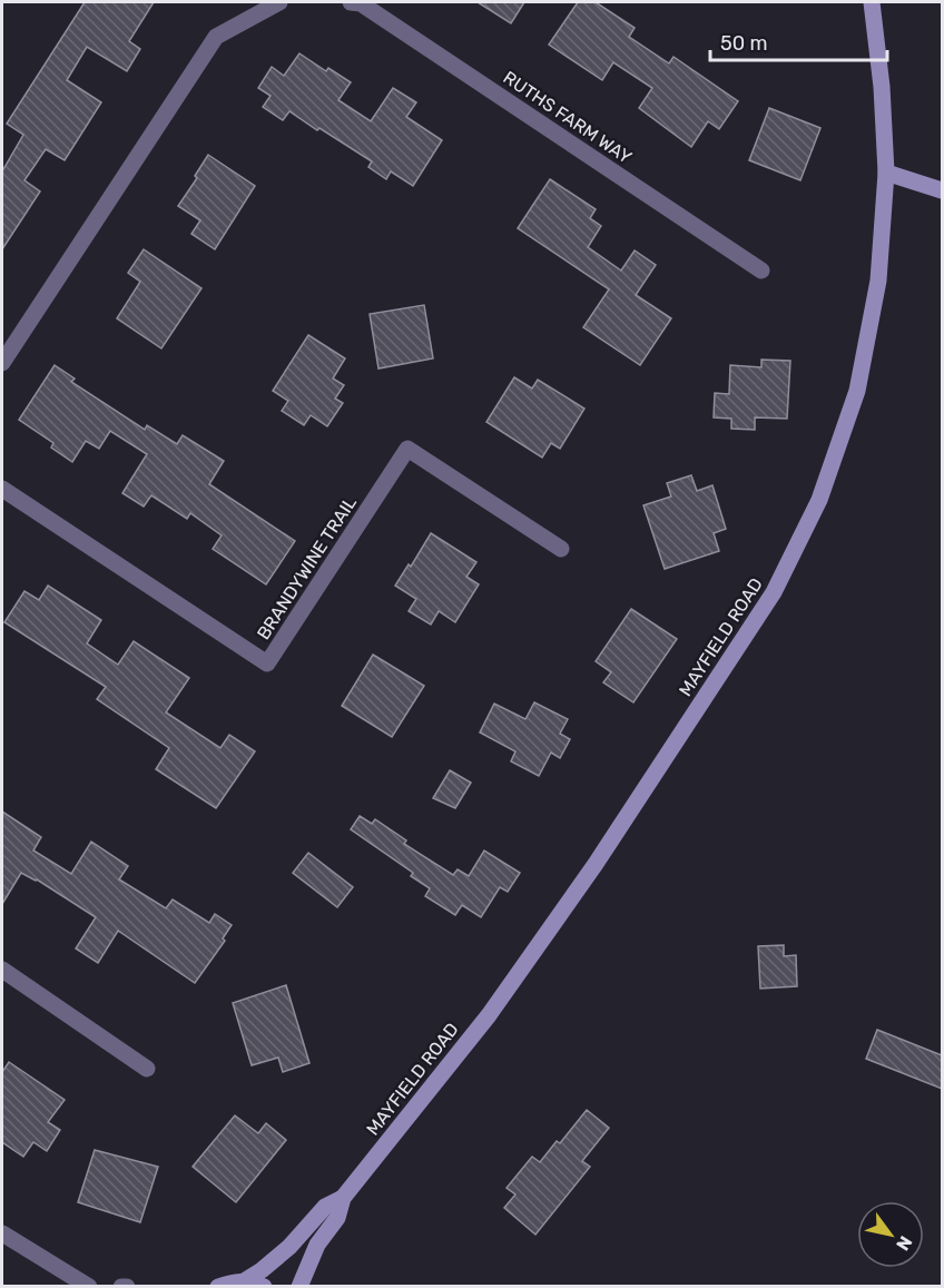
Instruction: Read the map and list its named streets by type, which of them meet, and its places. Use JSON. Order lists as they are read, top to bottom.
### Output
{
  "streets": {
    "street": ["RUTHS FARM WAY", "BRANDYWINE TRAIL", "MAYFIELD ROAD"]
  },
  "scale_bar": "50 m",
  "north": "bottom right"
}
